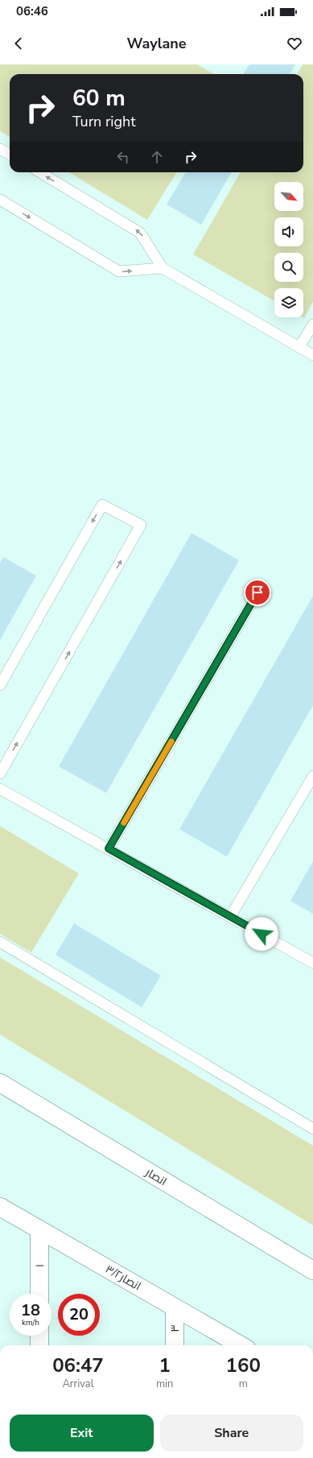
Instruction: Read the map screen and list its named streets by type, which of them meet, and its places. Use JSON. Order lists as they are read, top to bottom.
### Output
{
  "streets": {
    "street": [
      "انصار",
      "۱",
      "انصار۳/۲",
      "۳"
    ]
  },
  "crossings": [
    ["۱", "انصار۳/۲"],
    ["انصار۳/۲", "۳"]
  ],
  "north": "bottom right",
  "page": {
    "status": "06:46",
    "header": "Waylane",
    "turn": ["60 m", "Turn right"],
    "speed": "18 km/h",
    "limit": "20",
    "eta": [
      "06:47",
      "Arrival",
      "1",
      "min",
      "160",
      "m"
    ],
    "buttons": ["Exit", "Share"]
  }
}
